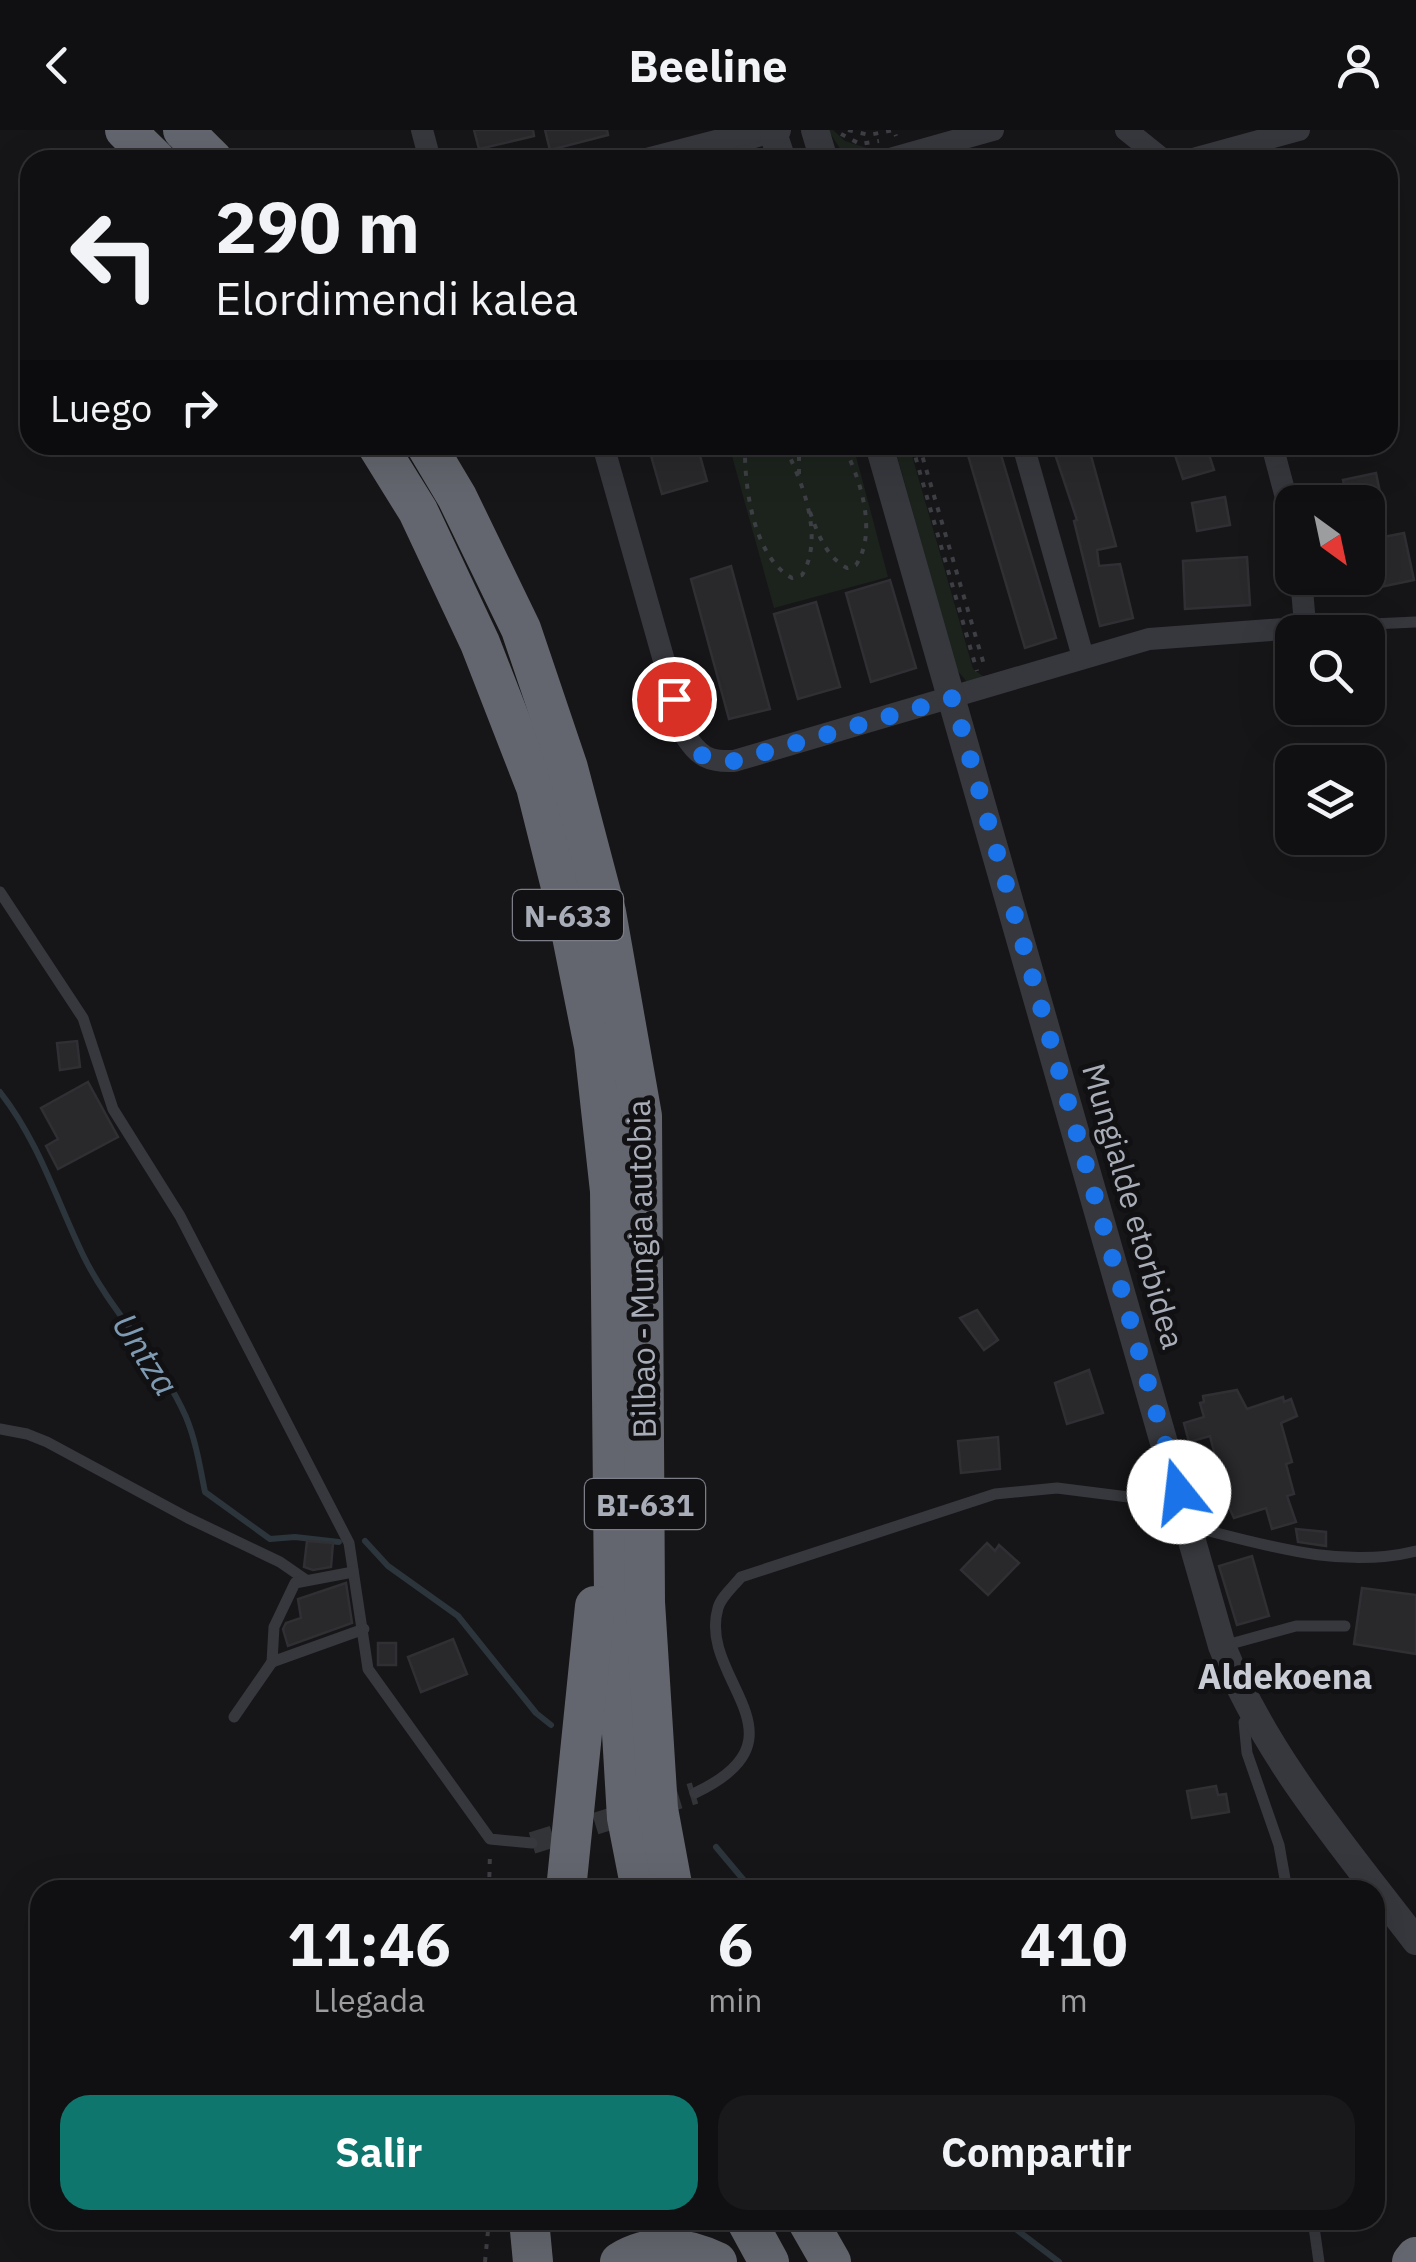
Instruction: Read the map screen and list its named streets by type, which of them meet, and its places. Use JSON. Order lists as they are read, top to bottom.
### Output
{
  "streets": {
    "highway": ["N-633", "Bilbao - Mungia autobia", "BI-631"],
    "street": ["Mungialde etorbidea"]
  },
  "crossings": [
    ["N-633", "Bilbao - Mungia autobia"]
  ],
  "districts": ["Aldekoena"],
  "water": ["Untza"],
  "north": "bottom right",
  "page": {
    "header": "Beeline",
    "turn": ["290 m", "Elordimendi kalea"],
    "then": "Luego",
    "eta": [
      "11:46",
      "Llegada",
      "6",
      "min",
      "410",
      "m"
    ],
    "buttons": ["Salir", "Compartir"]
  }
}
